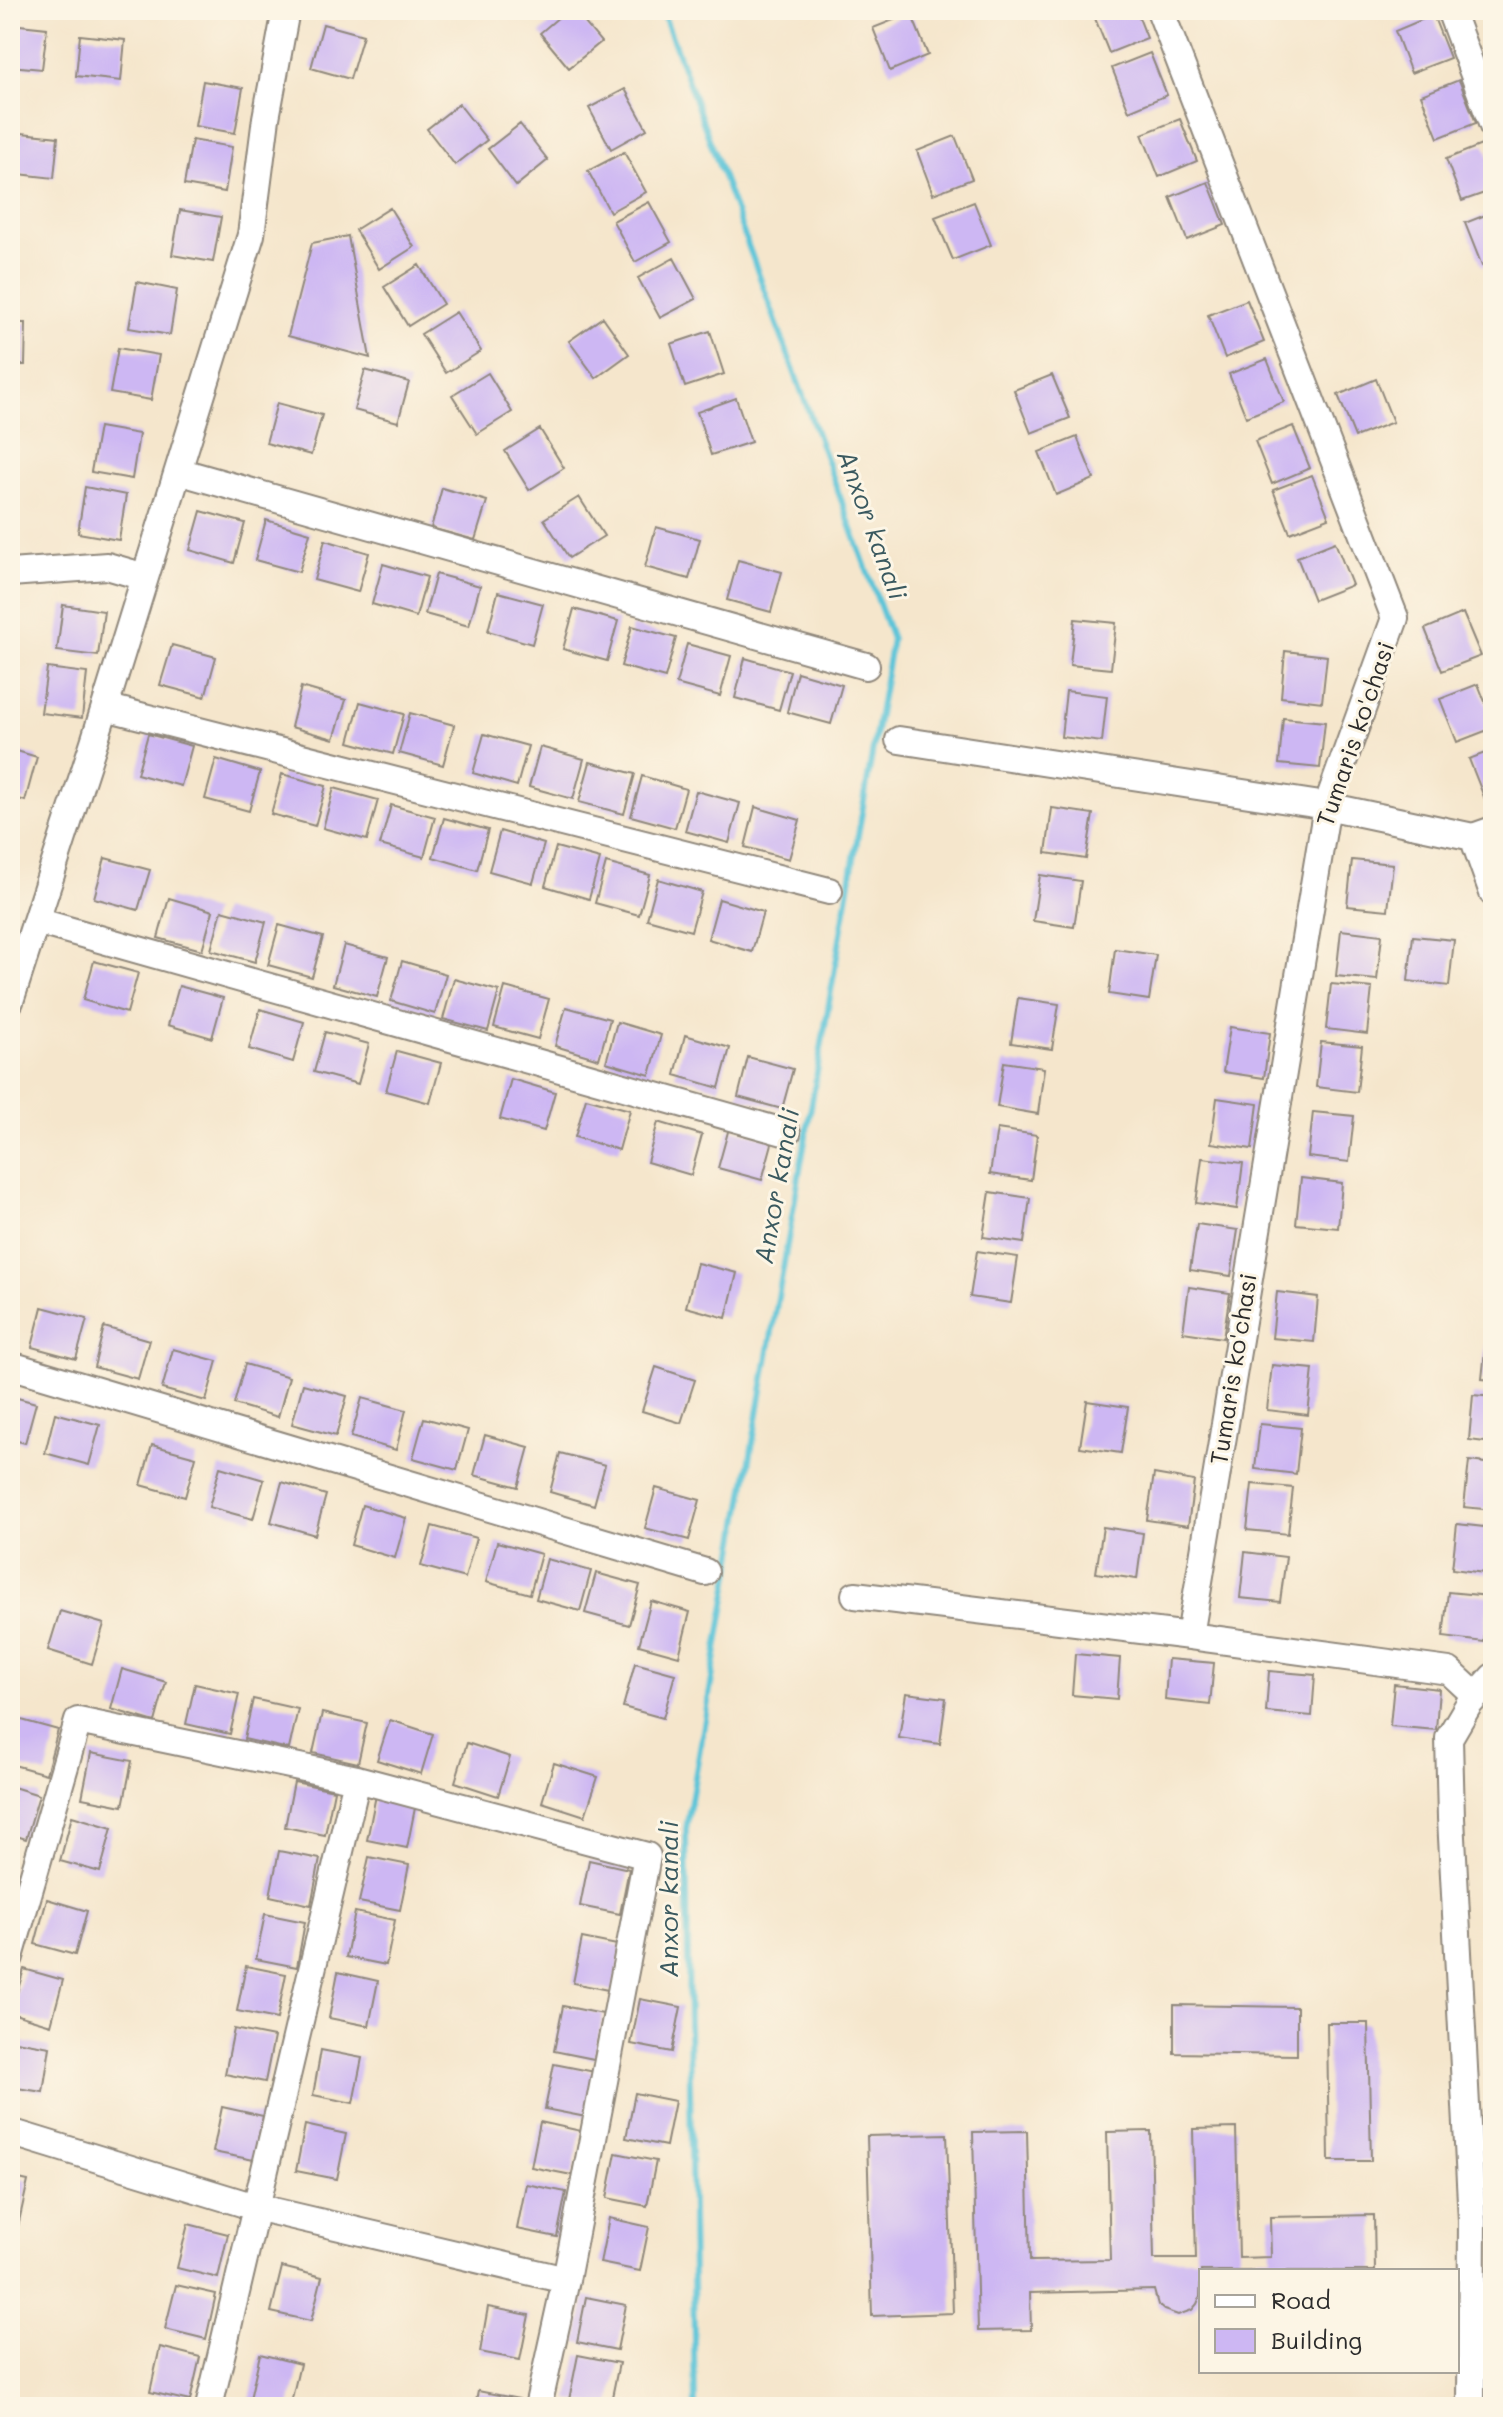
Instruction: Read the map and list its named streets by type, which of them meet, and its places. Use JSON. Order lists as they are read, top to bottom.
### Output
{
  "streets": {
    "street": ["Tumaris ko'chasi"]
  },
  "water": ["Anxor kanali"],
  "legend": ["Road", "Building"]
}
